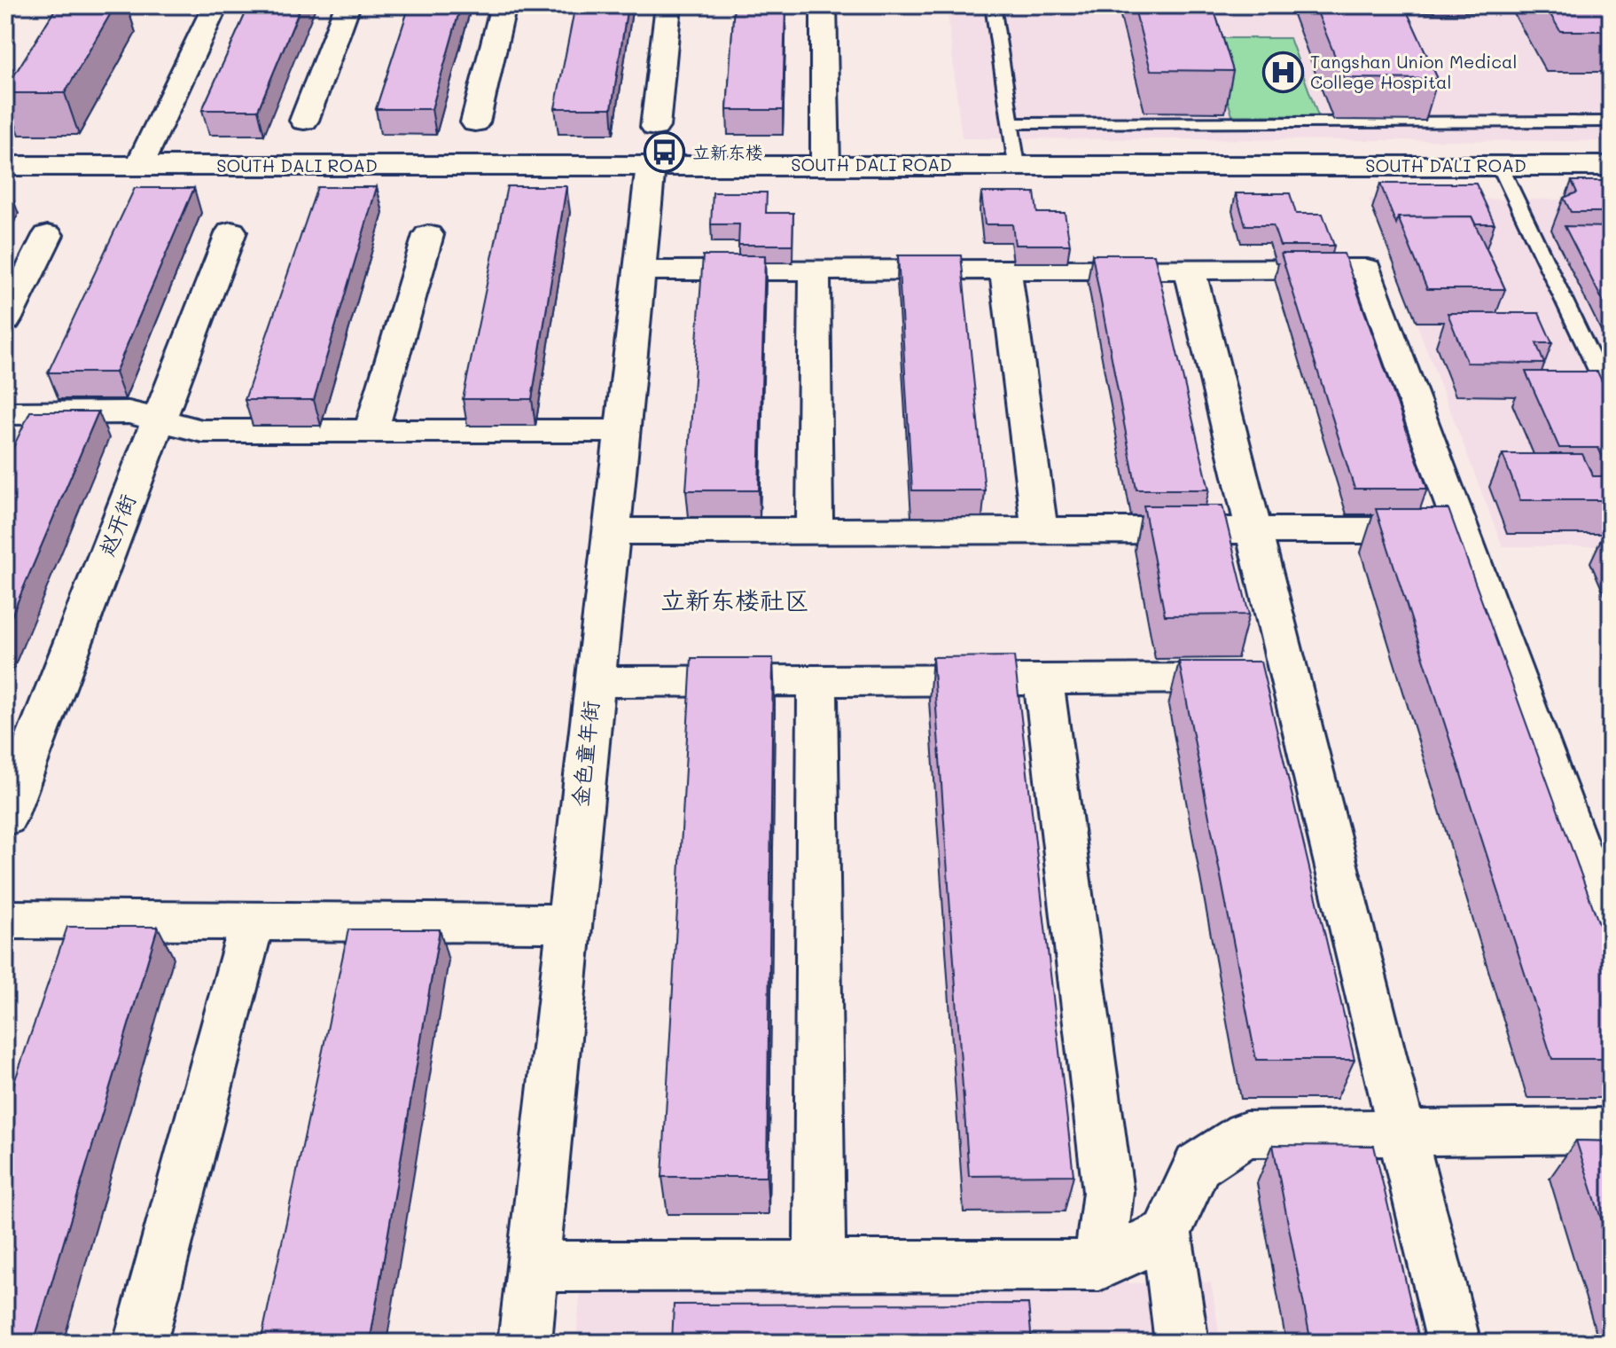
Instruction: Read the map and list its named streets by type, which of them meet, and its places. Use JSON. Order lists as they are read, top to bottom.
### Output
{
  "streets": {
    "street": ["SOUTH DALI ROAD", "赵开街", "金色童年街"]
  },
  "crossings": [
    ["SOUTH DALI ROAD", "金色童年街"]
  ],
  "districts": ["立新东楼社区"],
  "places": {
    "hospital": ["Tangshan Union Medical College Hospital"],
    "bus stop": ["立新东楼"]
  }
}
